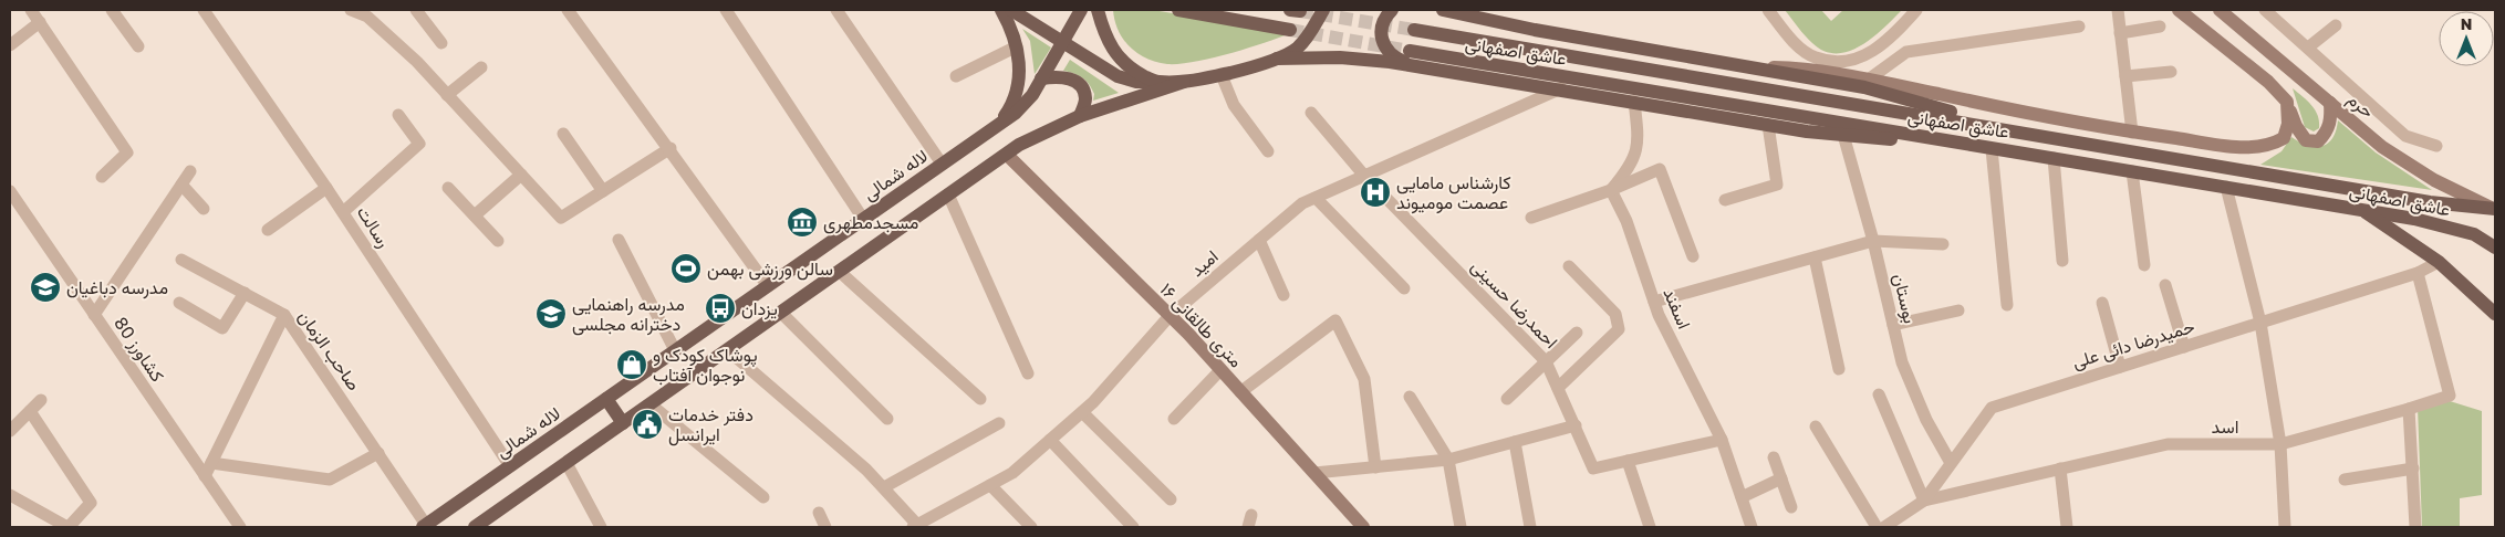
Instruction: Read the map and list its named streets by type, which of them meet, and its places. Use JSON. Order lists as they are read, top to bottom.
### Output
{
  "streets": {
    "main road": ["عاشق اصفهانی", "لاله شمالی"],
    "street": [
      "حرم",
      "رسالت",
      "امید",
      "بوستان",
      "احمدرضا حسینی",
      "اسفند",
      "۱۶ متری طالقانی",
      "حمیدرضا دائی علی",
      "کشاورز 80",
      "صاحب الزمان",
      "اسد"
    ]
  },
  "crossings": [
    ["عاشق اصفهانی", "حرم"],
    ["لاله شمالی", "رسالت"],
    ["لاله شمالی", "صاحب الزمان"],
    ["امید", "احمدرضا حسینی"],
    ["امید", "۱۶ متری طالقانی"],
    ["بوستان", "حمیدرضا دائی علی"],
    ["احمدرضا حسینی", "اسفند"],
    ["حمیدرضا دائی علی", "اسد"],
    ["کشاورز 80", "صاحب الزمان"]
  ],
  "places": {
    "hospital": ["کارشناس مامایی عصمت مومیوند"],
    "museum": ["مسجدمطهری"],
    "sports": ["سالن ورزشی بهمن"],
    "school or university": ["مدرسه دباغیان", "مدرسه راهنمایی دخترانه مجلسی"],
    "bus stop": ["یزدان"],
    "shop": ["پوشاک کودک و نوجوان آفتاب"],
    "public building": ["دفتر خدمات ایرانسل"]
  },
  "north": "top"
}
